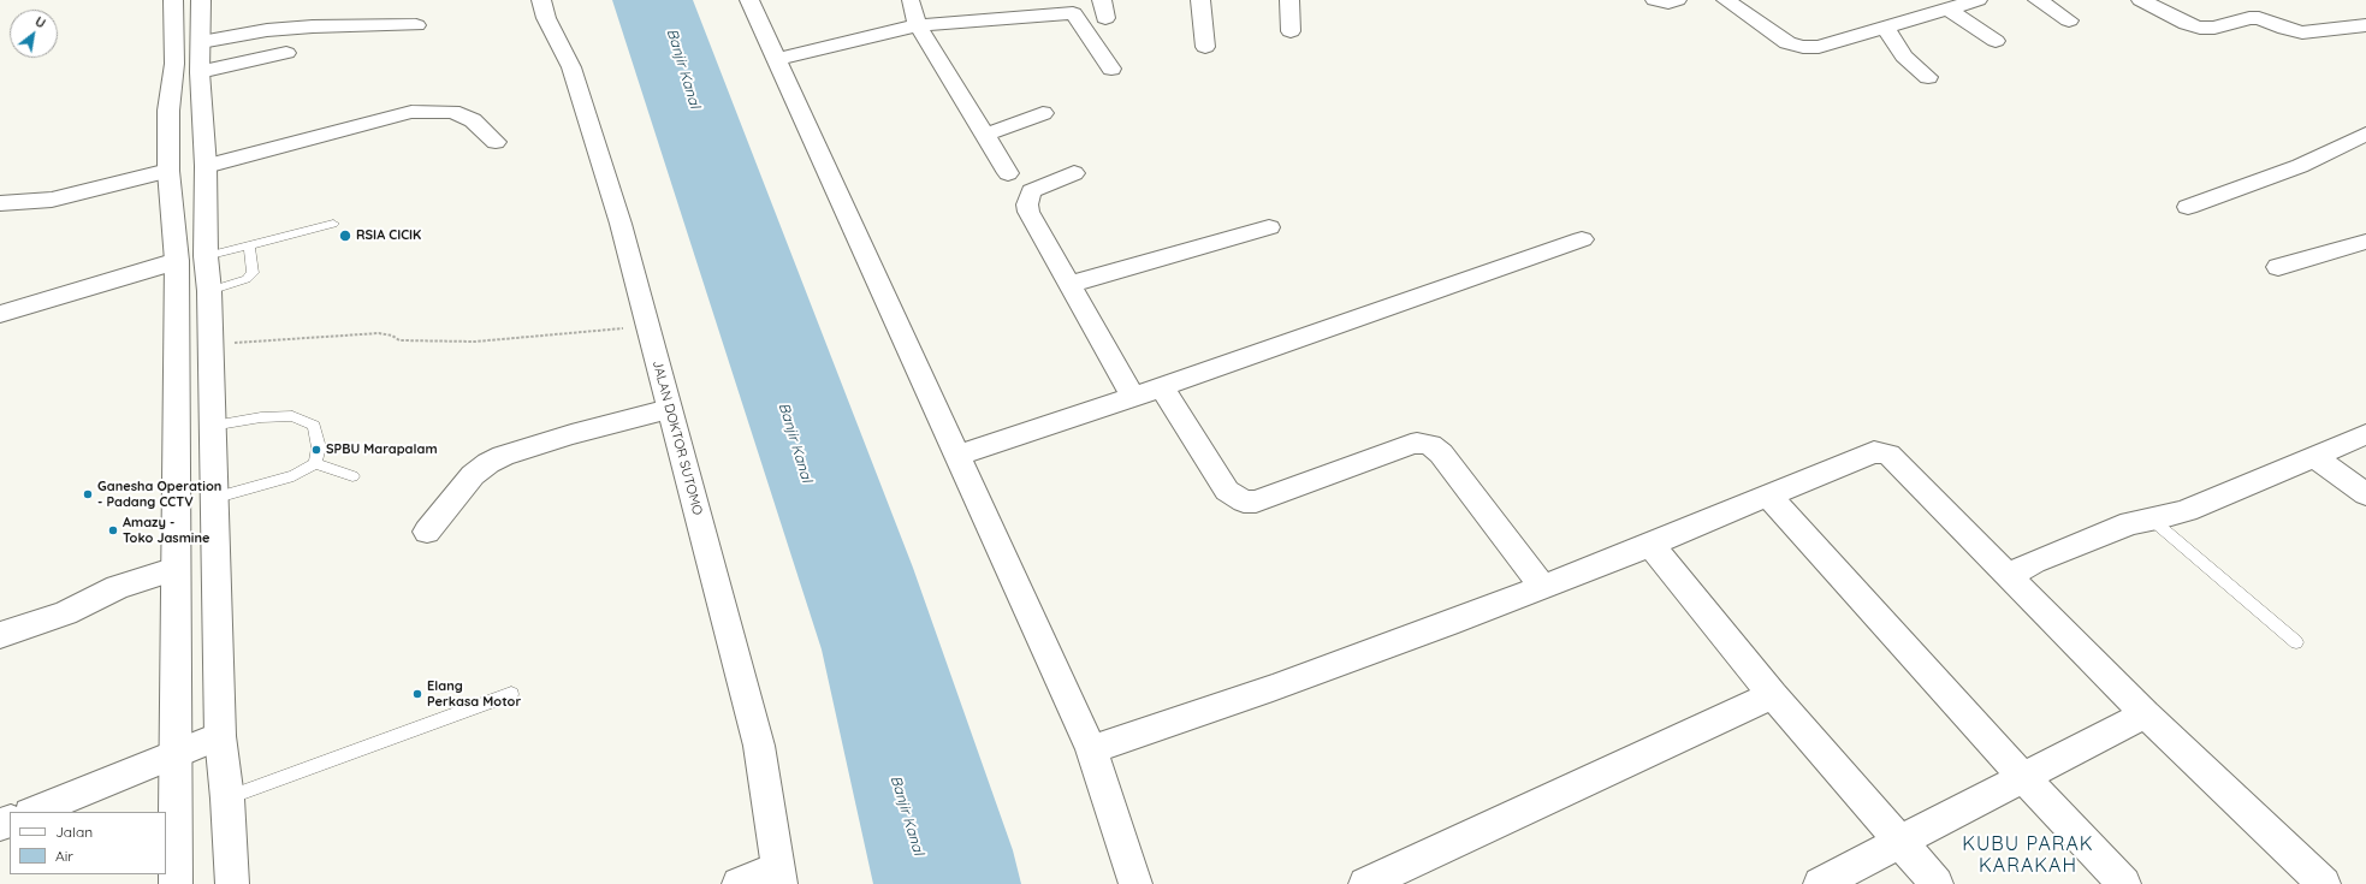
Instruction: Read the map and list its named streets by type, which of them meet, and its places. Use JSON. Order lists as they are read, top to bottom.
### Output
{
  "streets": {
    "street": ["JALAN DOKTOR SUTOMO"]
  },
  "districts": ["KUBU PARAK KARAKAH"],
  "water": ["Banjir Kanal"],
  "places": [
    "RSIA CICIK",
    "SPBU Marapalam",
    "Ganesha Operation - Padang CCTV",
    "Amazy - Toko Jasmine",
    "Elang Perkasa Motor"
  ],
  "legend": ["Jalan", "Air"],
  "north": "top right"
}
